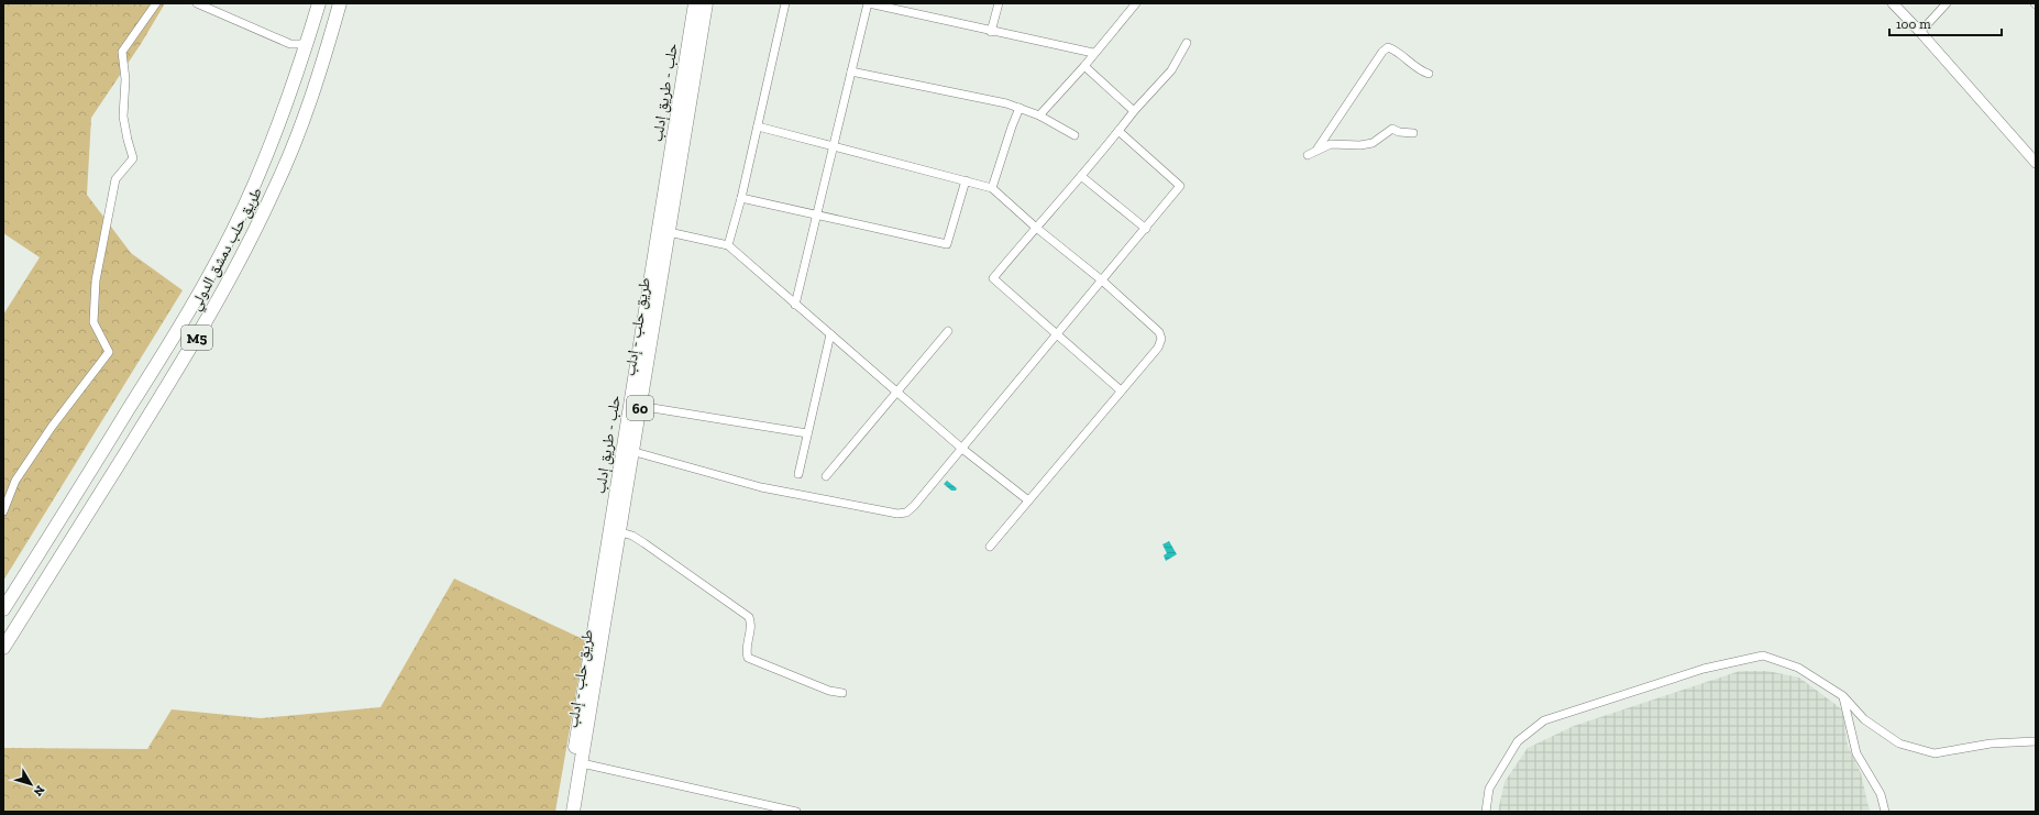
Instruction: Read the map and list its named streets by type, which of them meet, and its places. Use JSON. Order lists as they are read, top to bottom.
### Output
{
  "streets": {
    "highway": [
      "حلب - طريق إدلب",
      "طريق حلب دمشق الدولي",
      "طريق حلب - إدلب",
      "M5",
      "60"
    ]
  },
  "crossings": [
    ["حلب - طريق إدلب", "طريق حلب - إدلب"],
    ["طريق حلب - إدلب", "60"]
  ],
  "scale_bar": "100 m",
  "north": "bottom right"
}
